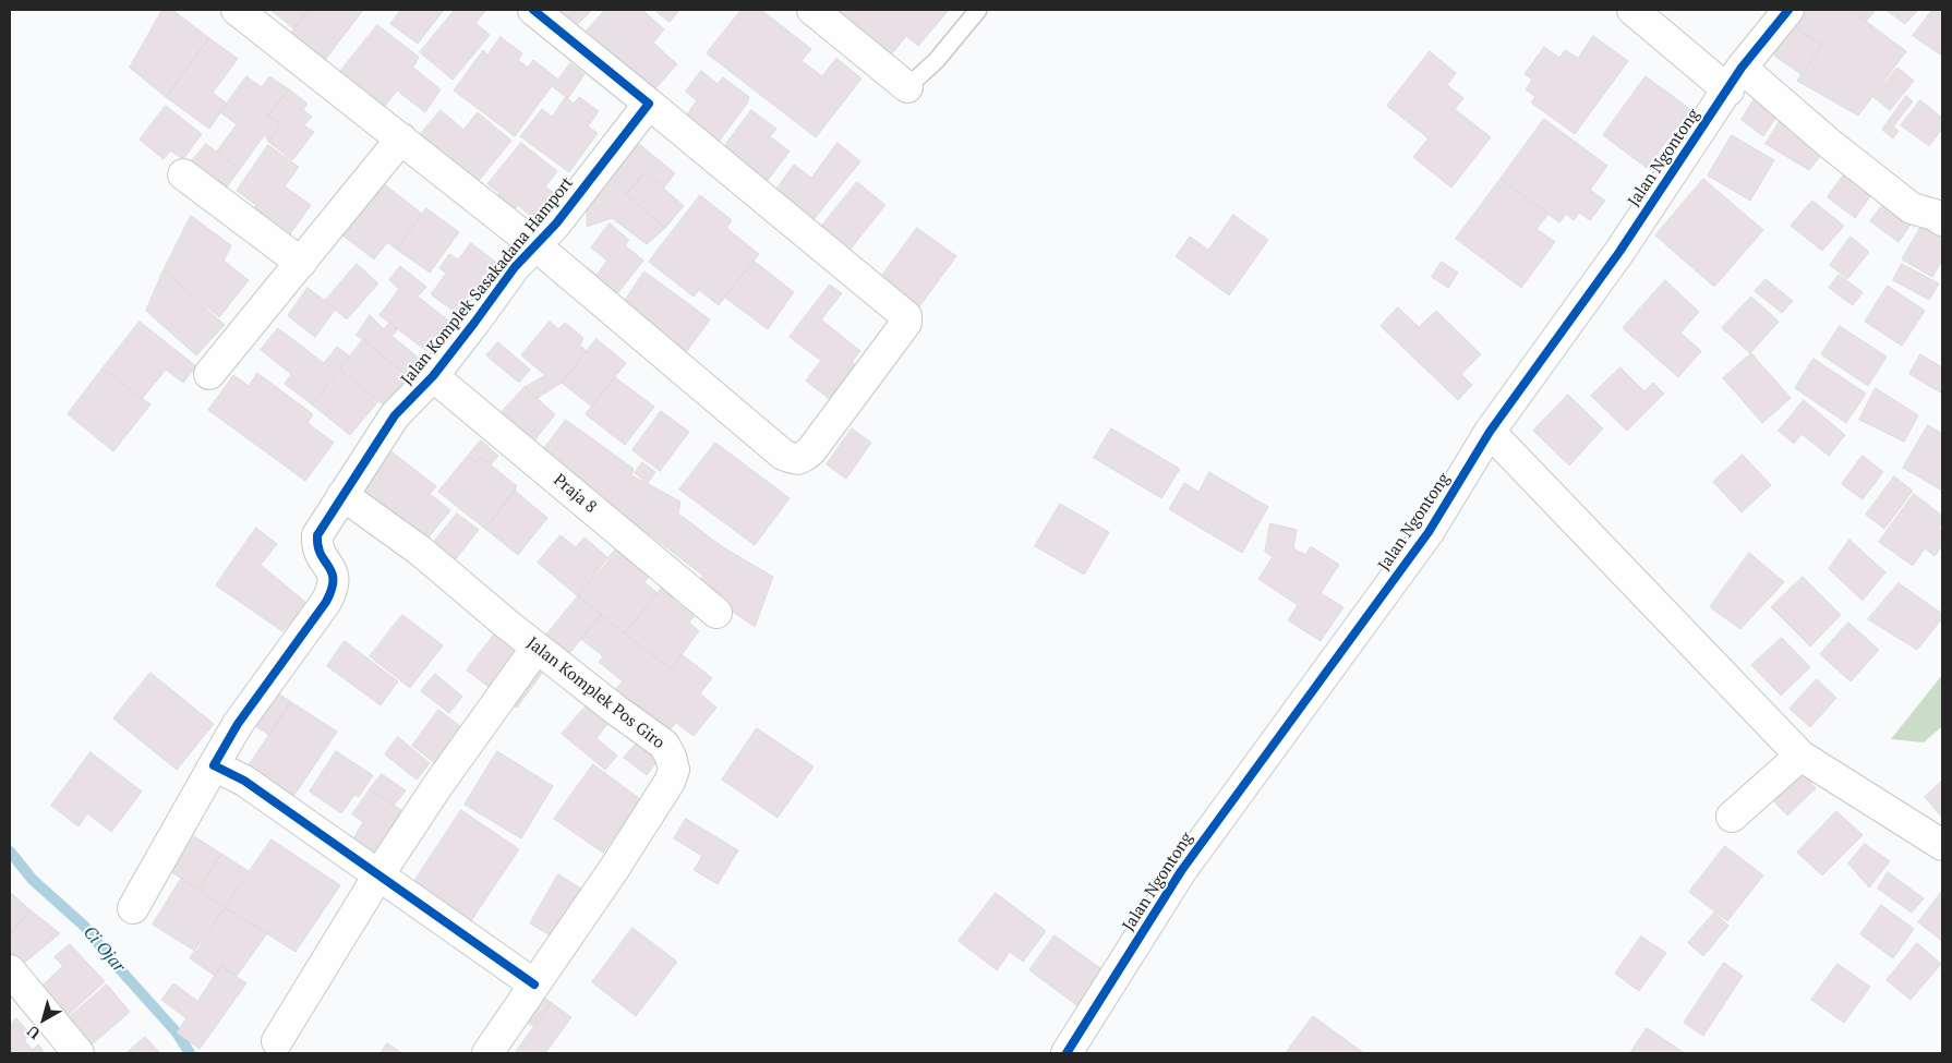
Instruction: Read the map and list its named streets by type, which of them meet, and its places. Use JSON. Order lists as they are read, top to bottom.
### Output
{
  "streets": {
    "street": [
      "Jalan Ngontong",
      "Jalan Komplek Sasakadana Hamport",
      "Praja 8",
      "Jalan Komplek Pos Giro"
    ]
  },
  "crossings": [
    ["Jalan Komplek Sasakadana Hamport", "Praja 8"],
    ["Jalan Komplek Sasakadana Hamport", "Jalan Komplek Pos Giro"]
  ],
  "water": ["Ci Ojar"],
  "north": "bottom left"
}
